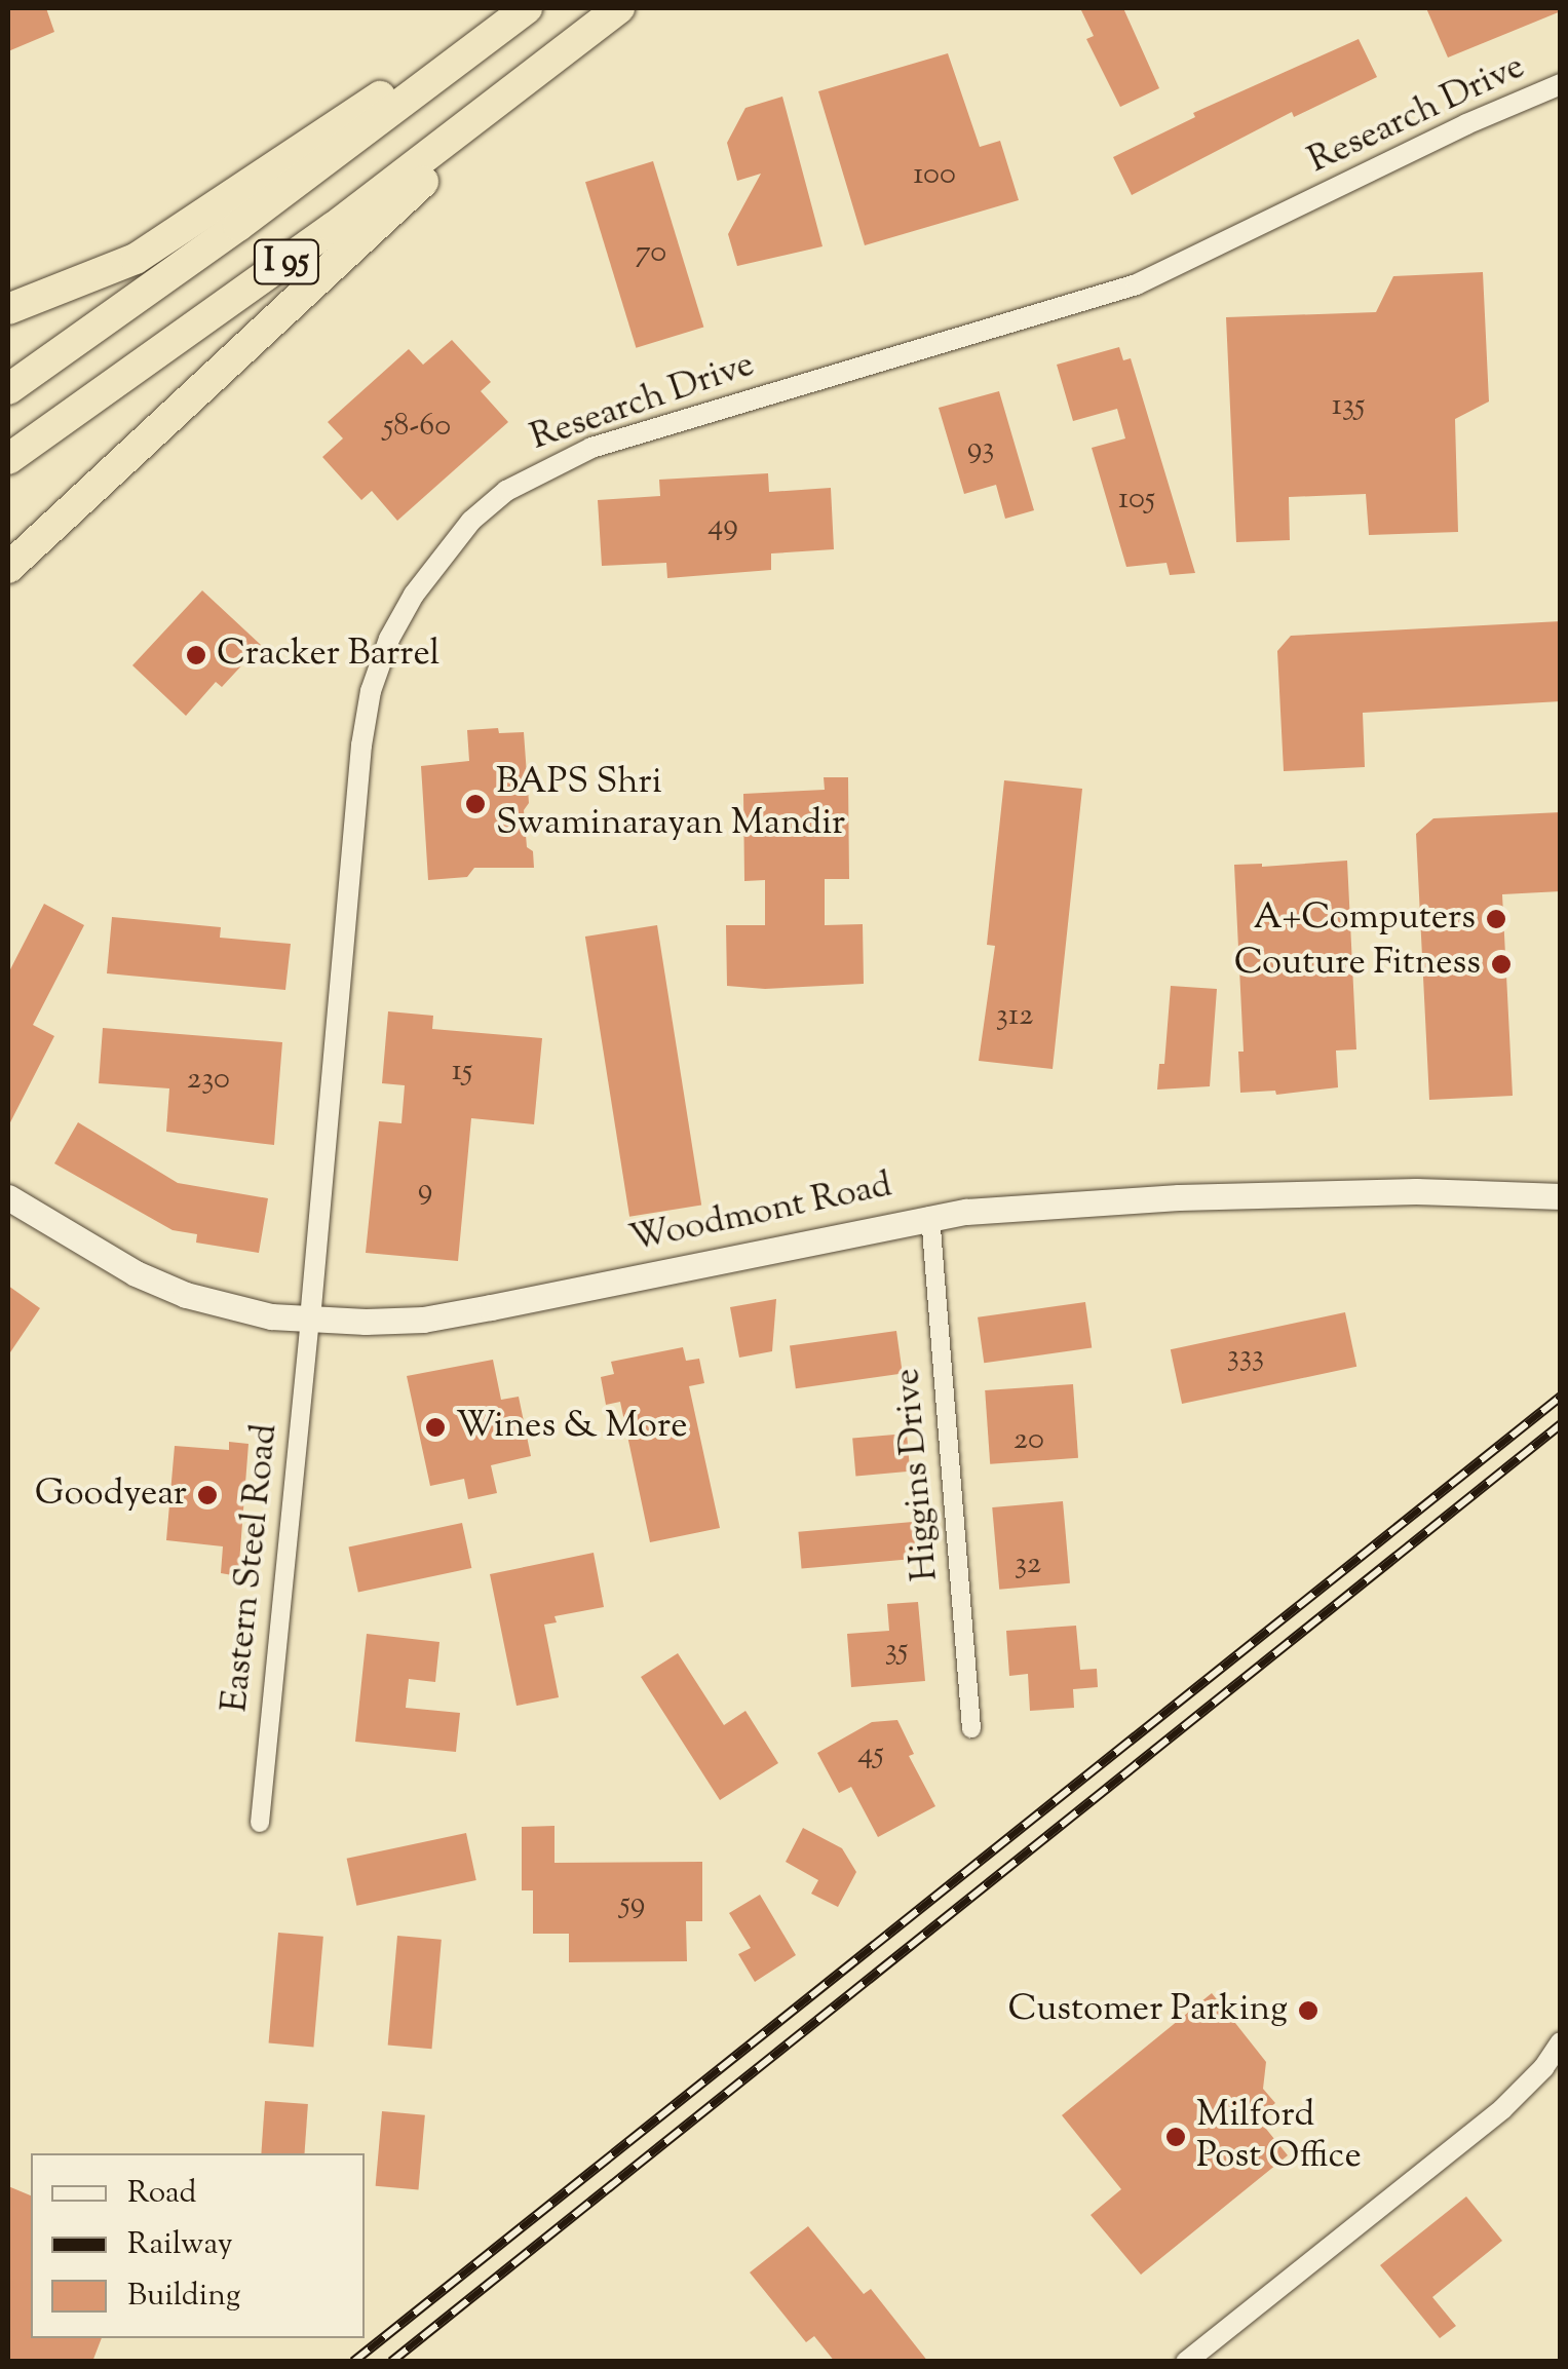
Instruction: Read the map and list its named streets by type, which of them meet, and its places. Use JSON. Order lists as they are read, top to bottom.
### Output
{
  "streets": {
    "highway": ["I 95"],
    "main road": ["Woodmont Road"],
    "street": ["Research Drive", "Higgins Drive", "Eastern Steel Road"]
  },
  "crossings": [
    ["Research Drive", "Woodmont Road"],
    ["Research Drive", "Eastern Steel Road"],
    ["Woodmont Road", "Higgins Drive"],
    ["Woodmont Road", "Eastern Steel Road"]
  ],
  "places": [
    "Cracker Barrel",
    "BAPS Shri Swaminarayan Mandir",
    "A+Computers",
    "Couture Fitness",
    "Wines & More",
    "Goodyear",
    "Customer Parking",
    "Milford Post Office"
  ],
  "house_numbers": [
    "100",
    "70",
    "135",
    "58-60",
    "93",
    "105",
    "49",
    "312",
    "15",
    "230",
    "9",
    "333",
    "20",
    "32",
    "35",
    "45",
    "59"
  ],
  "legend": ["Road", "Railway", "Building"]
}
